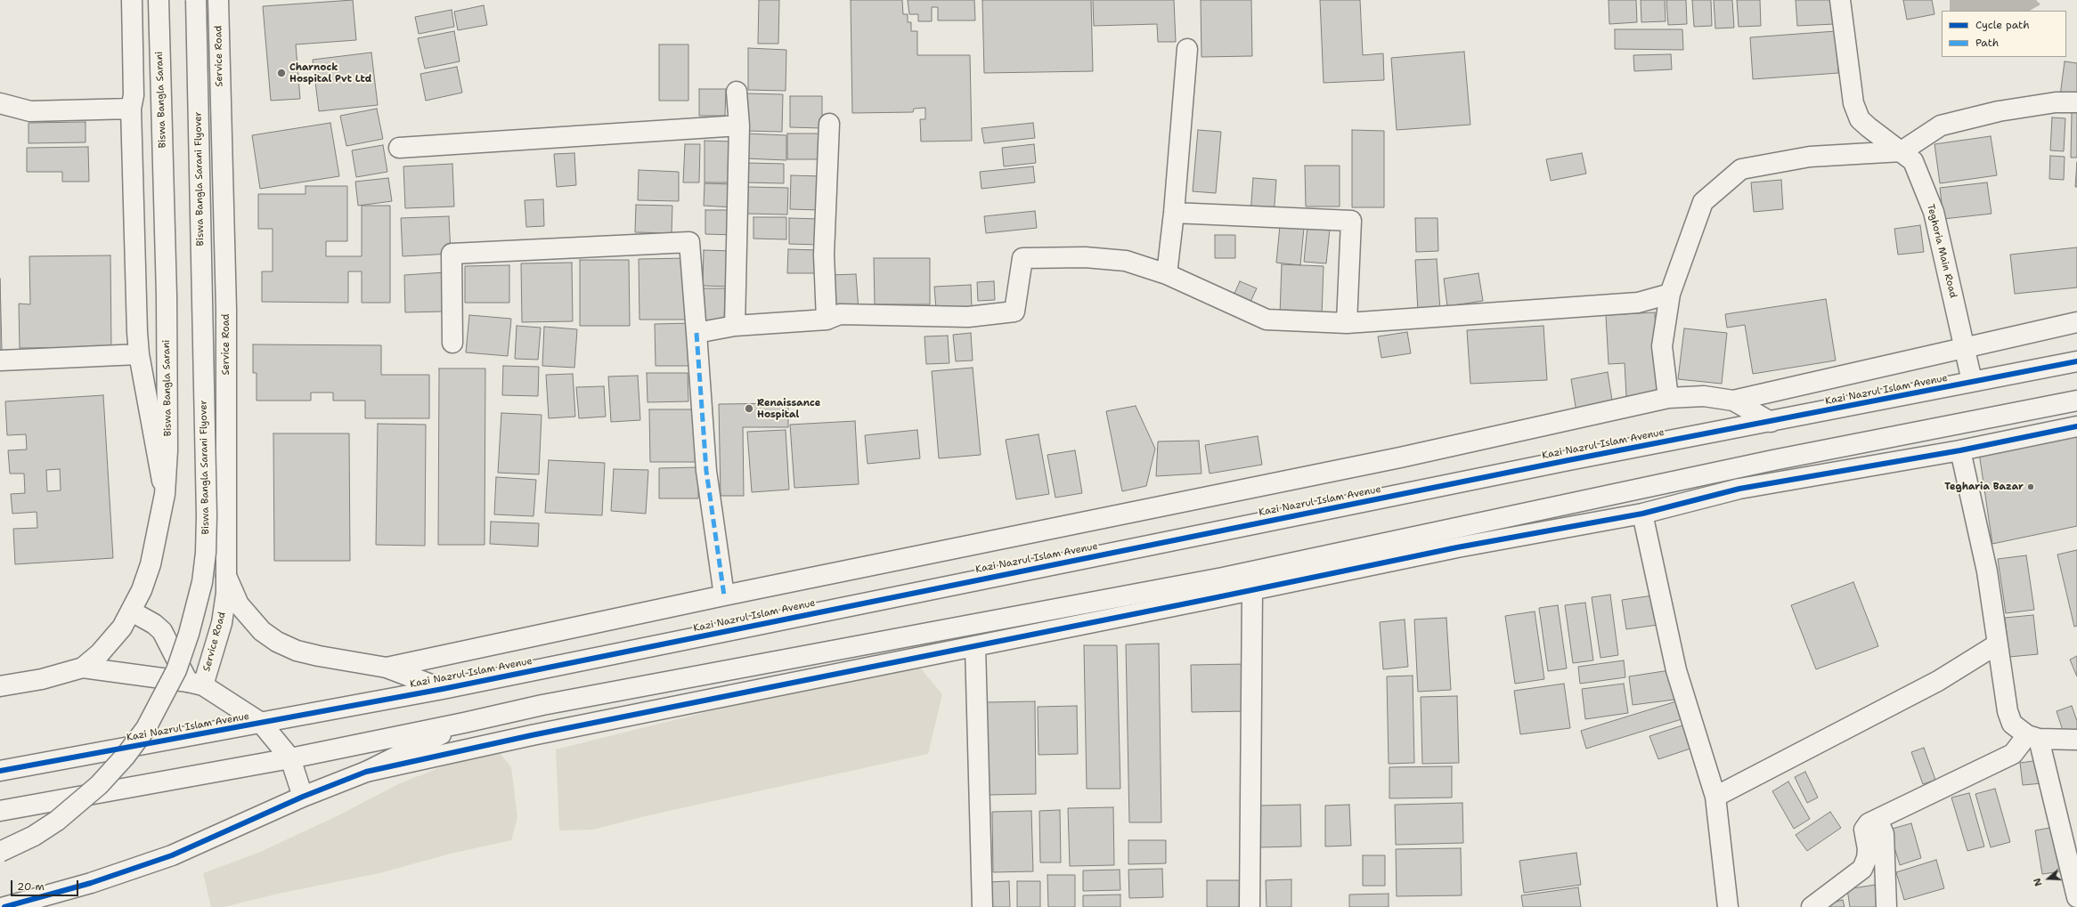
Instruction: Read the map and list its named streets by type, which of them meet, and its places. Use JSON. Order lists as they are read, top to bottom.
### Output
{
  "streets": {
    "street": [
      "Service Road",
      "Biswa Bangla Sarani",
      "Biswa Bangla Sarani Flyover",
      "Teghoria Main Road",
      "Kazi Nazrul Islam Avenue"
    ]
  },
  "crossings": [
    ["Teghoria Main Road", "Kazi Nazrul Islam Avenue"]
  ],
  "places": ["Charnock Hospital Pvt Ltd", "Renaissance Hospital", "Tegharia Bazar"],
  "legend": ["Cycle path", "Path"],
  "scale_bar": "20 m",
  "north": "left"
}
